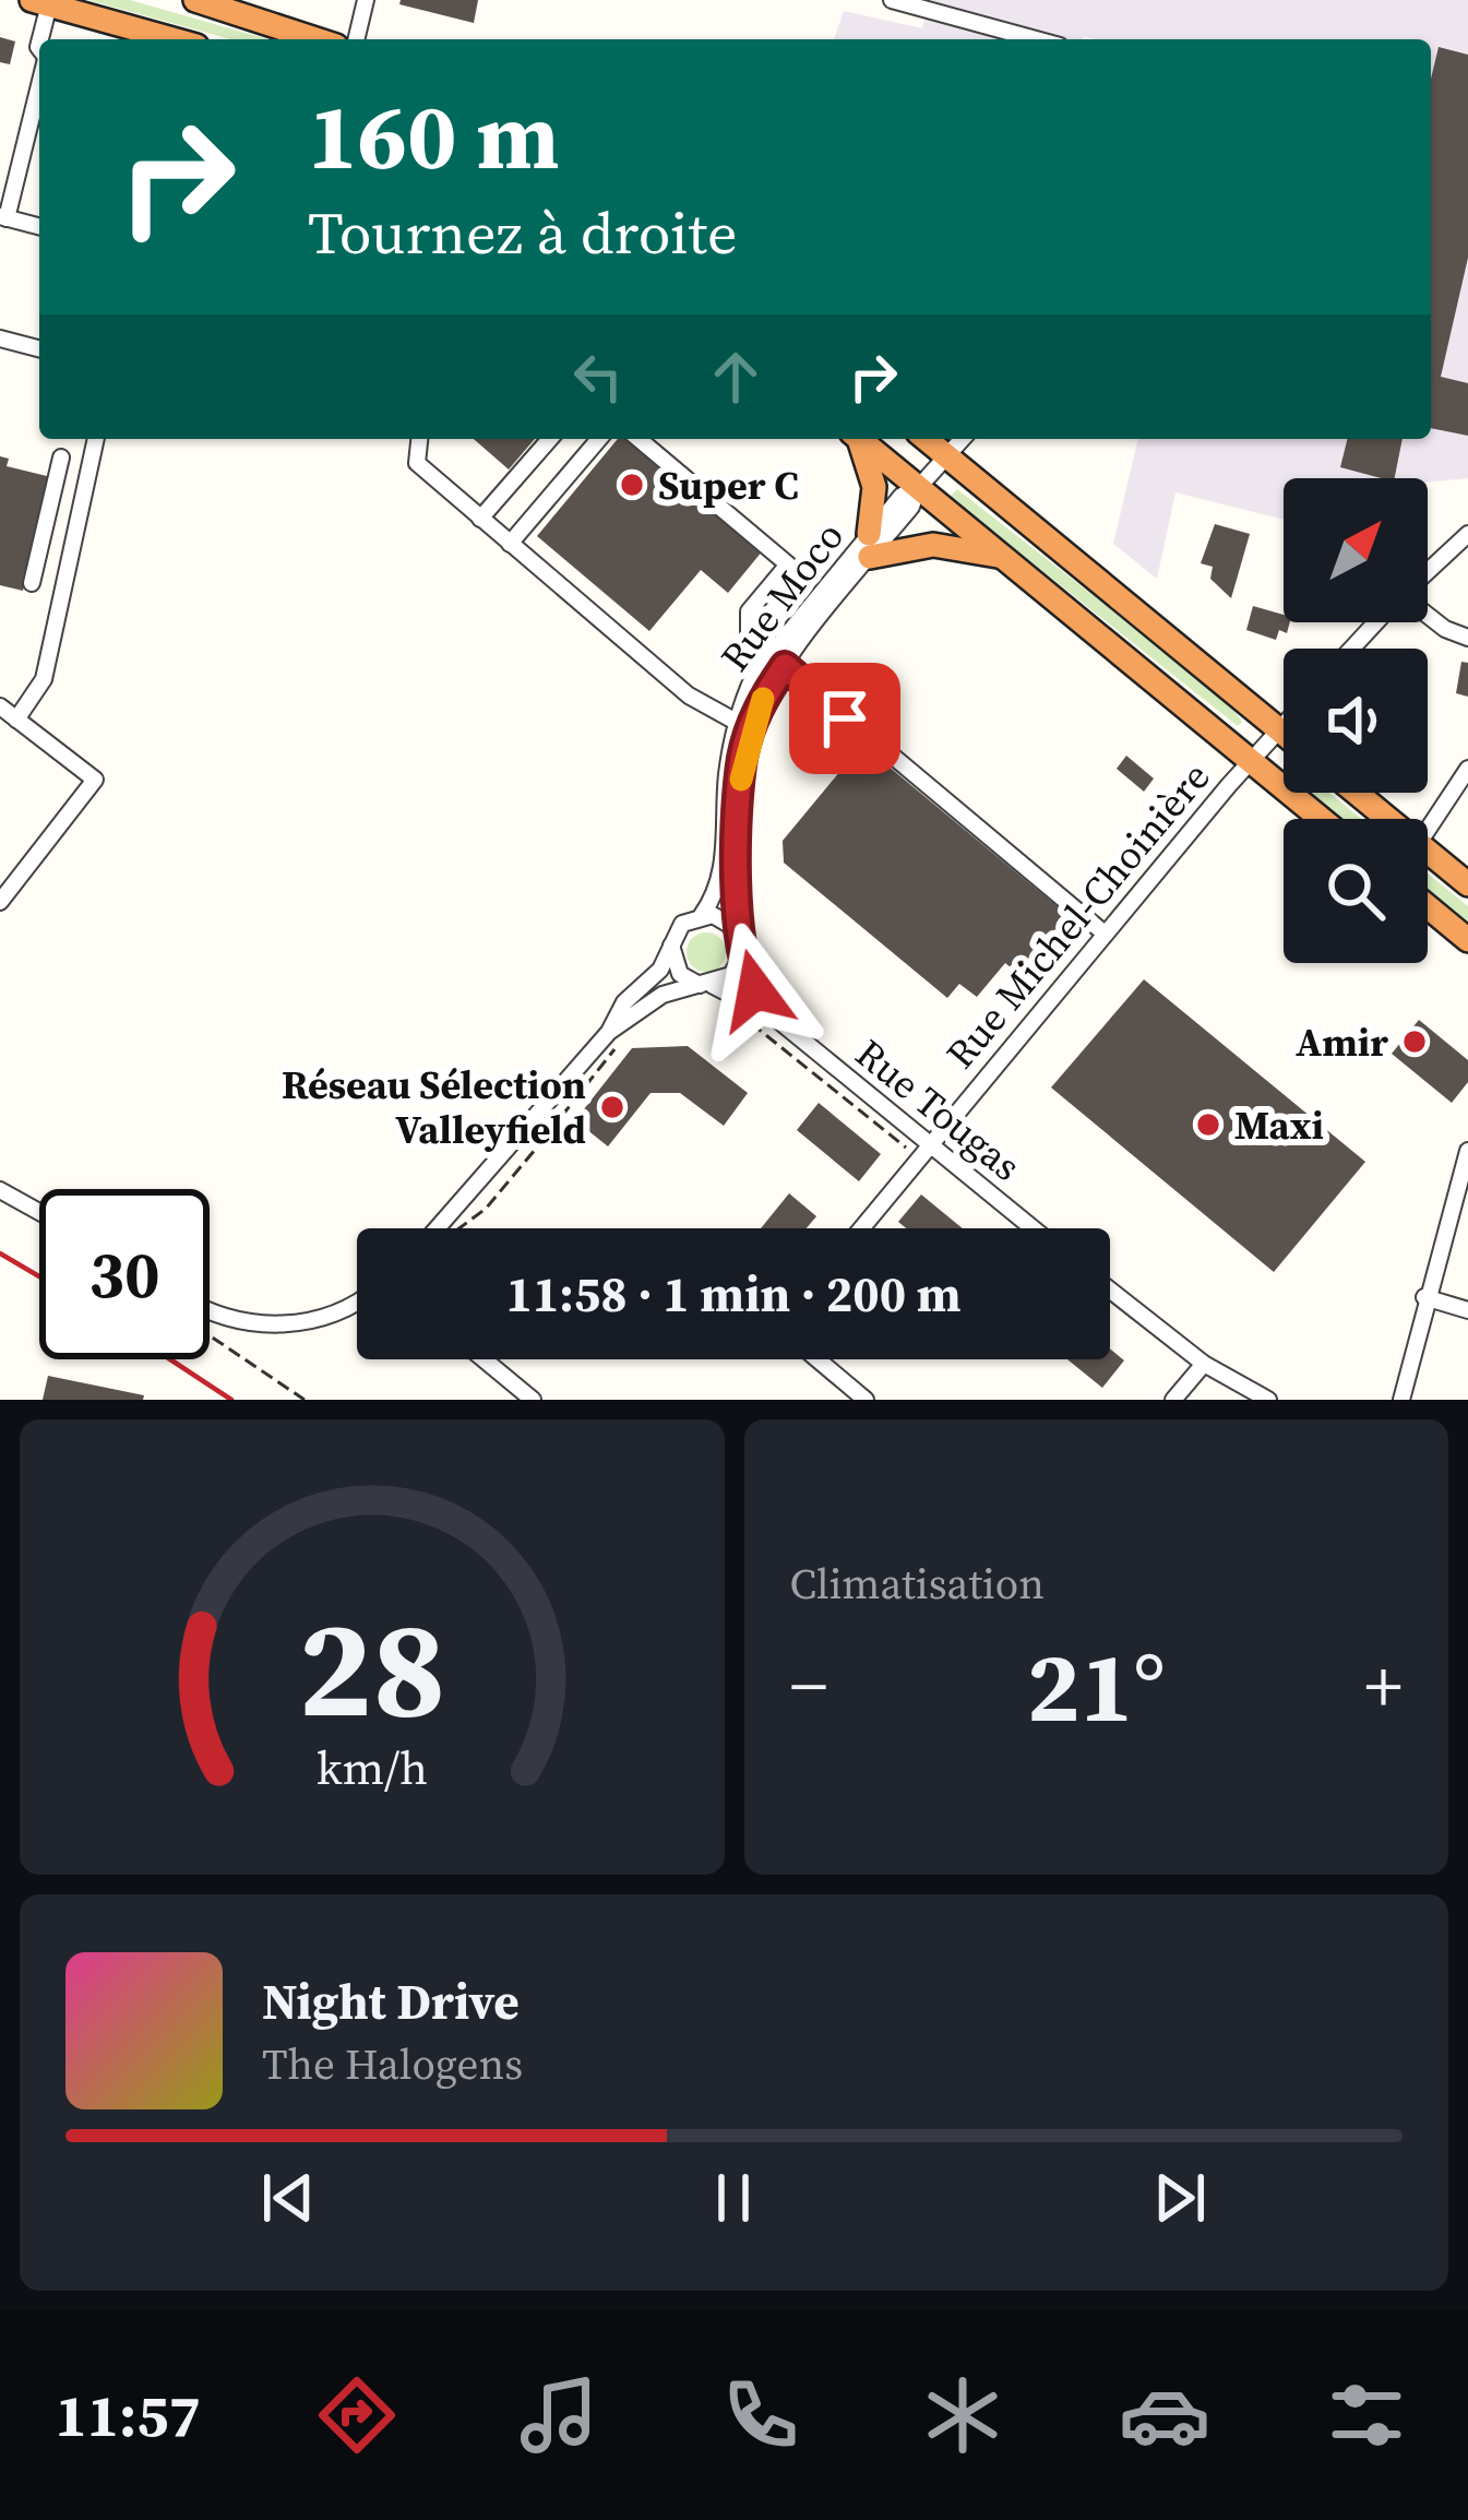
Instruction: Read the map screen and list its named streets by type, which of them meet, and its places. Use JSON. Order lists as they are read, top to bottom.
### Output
{
  "streets": {
    "street": ["Rue Moco", "Rue Michel-Choinière", "Rue Tougas"]
  },
  "crossings": [
    ["Rue Moco", "Rue Tougas"],
    ["Rue Michel-Choinière", "Rue Tougas"]
  ],
  "places": [
    "Super C",
    "Amir",
    "Réseau Sélection Valleyfield",
    "Maxi"
  ],
  "north": "top right",
  "page": {
    "turn": ["160 m", "Tournez à droite"],
    "limit": "30",
    "trip": "11:58 · 1 min · 200 m",
    "tile": "Climatisation",
    "heat": ["−", "21°", "+"],
    "song": ["Night Drive", "The Halogens"],
    "tabs": "11:57",
    "gauge": ["28", "km/h"]
  }
}
